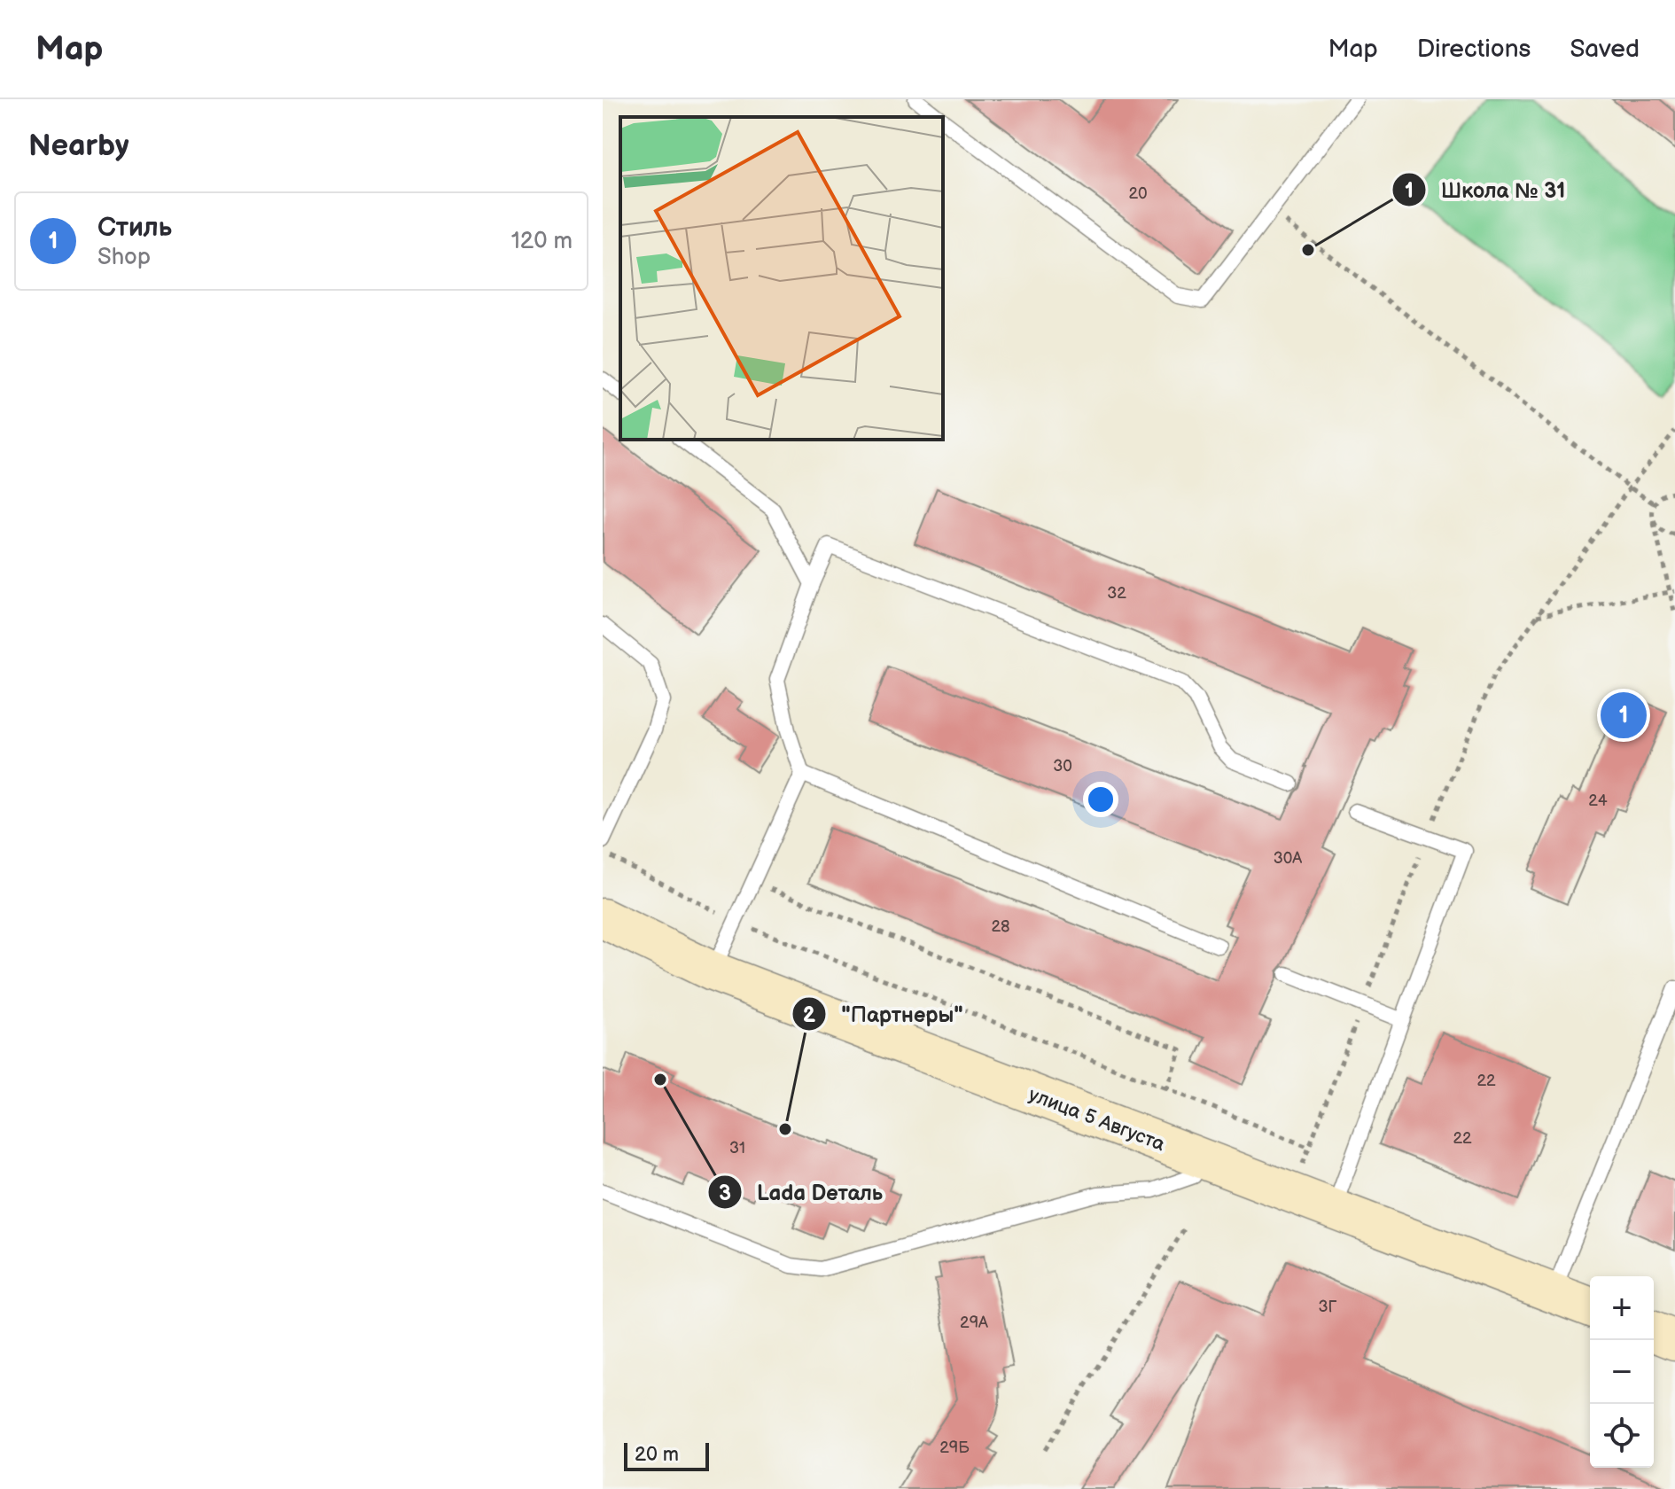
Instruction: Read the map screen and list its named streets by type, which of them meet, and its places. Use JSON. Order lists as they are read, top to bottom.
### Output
{
  "streets": {
    "street": ["улица 5 Августа"]
  },
  "places": ["Школа № 31", "Lada Dеталь", "\"Партнеры\""],
  "house_numbers": [
    "20",
    "32",
    "30",
    "24",
    "30А",
    "28",
    "22",
    "22",
    "31",
    "3Г",
    "29А",
    "29Б"
  ],
  "scale_bar": "20 m",
  "page": {
    "header": "Map",
    "nav": ["Map", "Directions", "Saved"],
    "heading": "Nearby",
    "list": [
      {
        "mark": "1",
        "name": "Стиль",
        "note": "Shop",
        "value": "120 m"
      }
    ],
    "pins": "1",
    "map_buttons": ["+", "−"],
    "scale": "20 m"
  }
}
